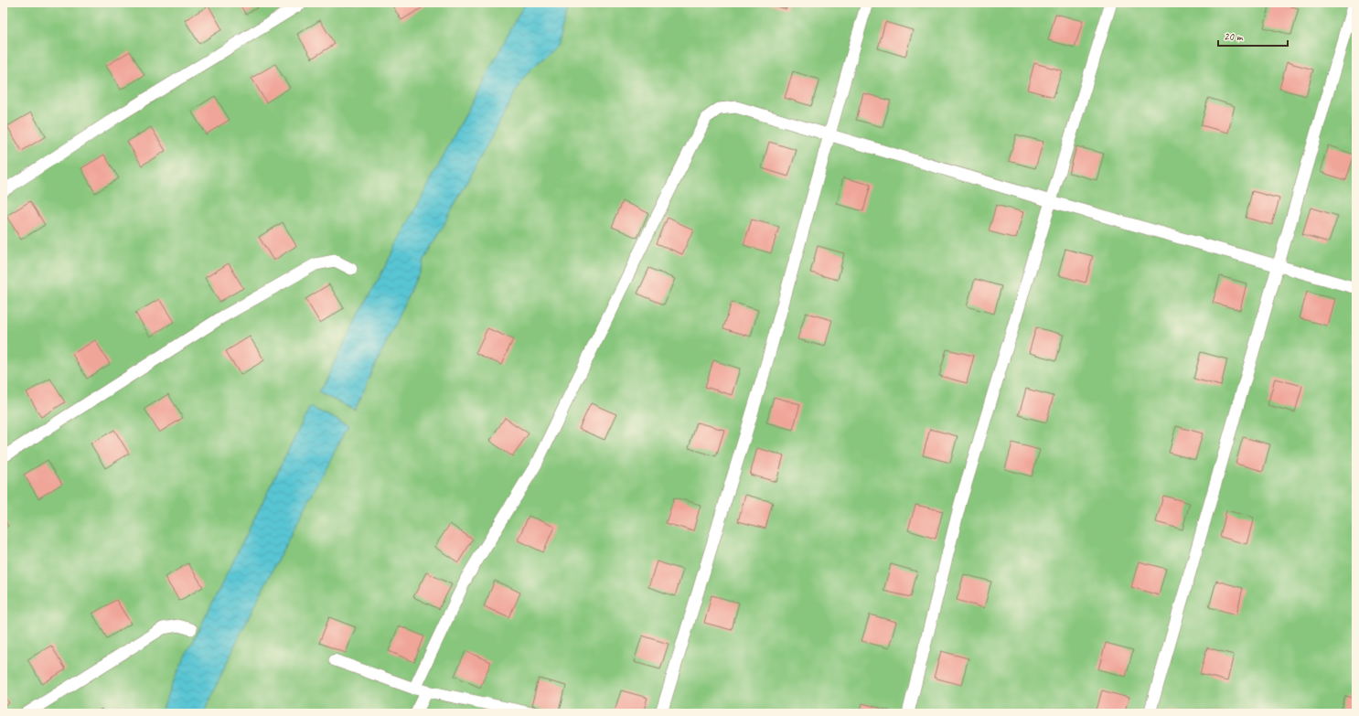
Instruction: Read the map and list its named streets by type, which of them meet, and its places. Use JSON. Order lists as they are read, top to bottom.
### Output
{
  "scale_bar": "20 m"
}
